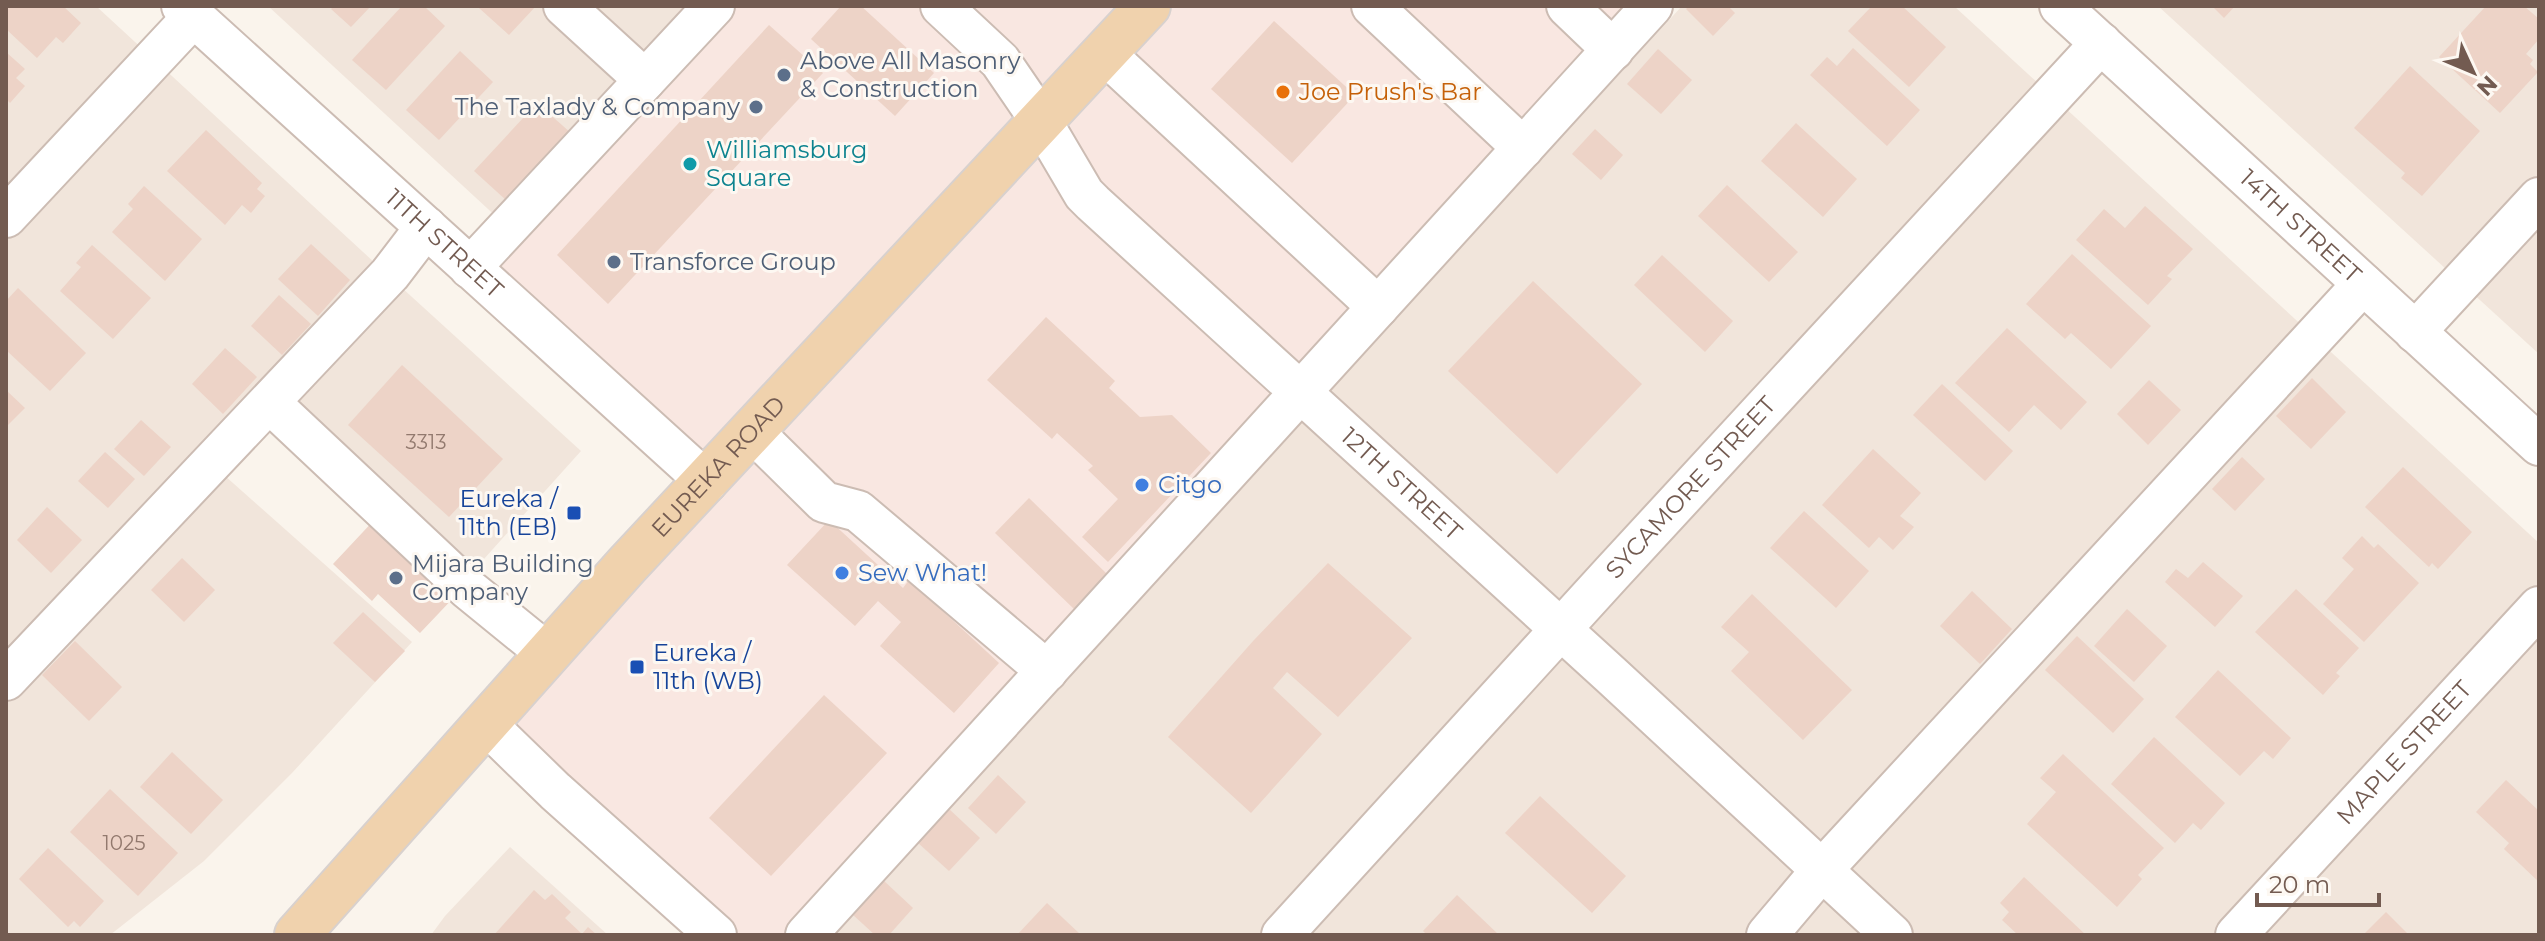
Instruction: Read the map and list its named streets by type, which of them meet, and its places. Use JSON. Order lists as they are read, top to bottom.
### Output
{
  "streets": {
    "main road": ["EUREKA ROAD"],
    "street": [
      "14TH STREET",
      "11TH STREET",
      "12TH STREET",
      "SYCAMORE STREET",
      "MAPLE STREET"
    ]
  },
  "crossings": [
    ["14TH STREET", "SYCAMORE STREET"],
    ["11TH STREET", "EUREKA ROAD"],
    ["EUREKA ROAD", "12TH STREET"],
    ["12TH STREET", "SYCAMORE STREET"]
  ],
  "places": {
    "other": [
      "Above All Masonry & Construction",
      "Joe Prush's Bar",
      "The Taxlady & Company",
      "Williamsburg Square",
      "Transforce Group",
      "Citgo",
      "Sew What!",
      "Mijara Building Company"
    ],
    "transit": ["Eureka / 11th (EB)", "Eureka / 11th (WB)"]
  },
  "house_numbers": ["3313", "1025"],
  "scale_bar": "20 m",
  "north": "bottom right"
}
